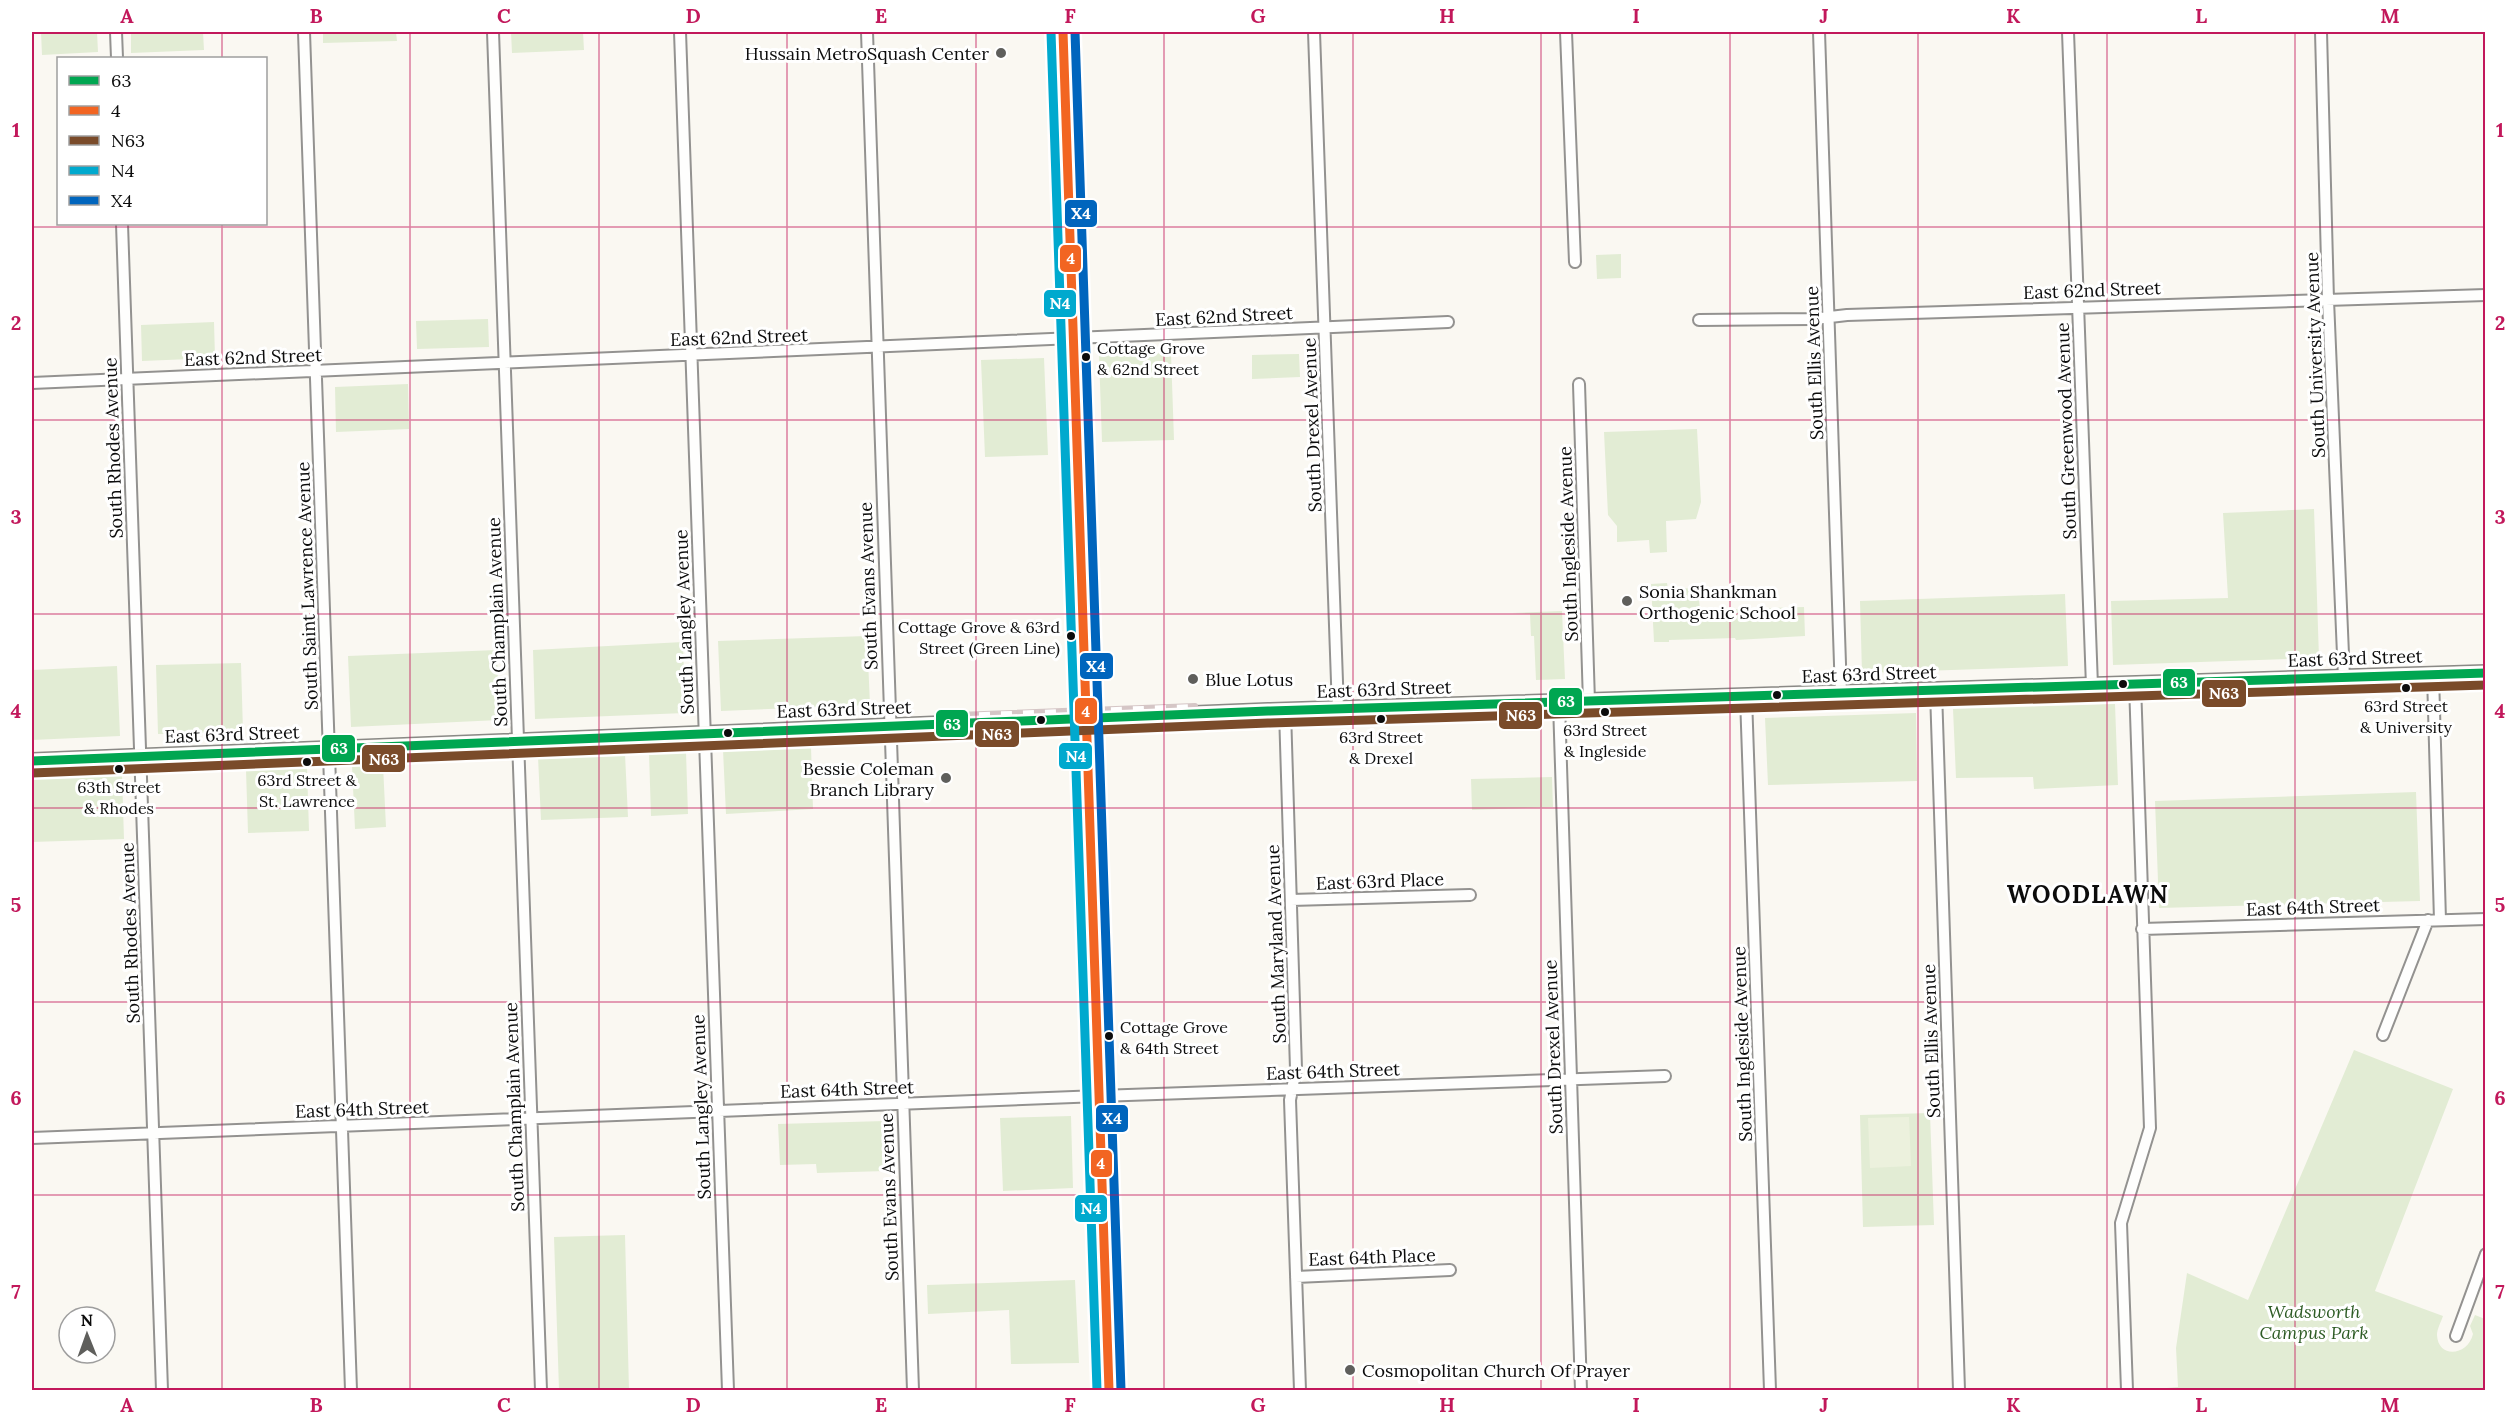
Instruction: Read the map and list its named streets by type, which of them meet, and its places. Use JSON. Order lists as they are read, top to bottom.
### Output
{
  "streets": {
    "main road": ["East 63rd Street"],
    "street": [
      "East 62nd Street",
      "South University Avenue",
      "South Ellis Avenue",
      "South Drexel Avenue",
      "South Greenwood Avenue",
      "South Rhodes Avenue",
      "South Ingleside Avenue",
      "South Saint Lawrence Avenue",
      "South Evans Avenue",
      "South Champlain Avenue",
      "South Langley Avenue",
      "East 63rd Place",
      "East 64th Street",
      "South Maryland Avenue",
      "East 64th Place"
    ]
  },
  "crossings": [
    ["East 62nd Street", "South University Avenue"],
    ["East 62nd Street", "South Ellis Avenue"],
    ["East 62nd Street", "South Drexel Avenue"],
    ["East 62nd Street", "South Greenwood Avenue"],
    ["East 62nd Street", "South Rhodes Avenue"],
    ["East 62nd Street", "South Saint Lawrence Avenue"],
    ["East 62nd Street", "South Evans Avenue"],
    ["East 62nd Street", "South Champlain Avenue"],
    ["East 62nd Street", "South Langley Avenue"],
    ["South University Avenue", "East 63rd Street"],
    ["South Ellis Avenue", "East 63rd Street"],
    ["South Drexel Avenue", "East 63rd Street"],
    ["South Drexel Avenue", "East 64th Street"],
    ["South Greenwood Avenue", "East 63rd Street"],
    ["South Rhodes Avenue", "East 63rd Street"],
    ["South Rhodes Avenue", "East 64th Street"],
    ["South Ingleside Avenue", "East 63rd Street"],
    ["South Saint Lawrence Avenue", "East 63rd Street"],
    ["South Saint Lawrence Avenue", "East 64th Street"],
    ["South Evans Avenue", "East 63rd Street"],
    ["South Evans Avenue", "East 64th Street"],
    ["South Champlain Avenue", "East 63rd Street"],
    ["South Champlain Avenue", "East 64th Street"],
    ["South Langley Avenue", "East 63rd Street"],
    ["South Langley Avenue", "East 64th Street"],
    ["East 63rd Street", "South Maryland Avenue"],
    ["East 63rd Place", "South Maryland Avenue"],
    ["East 64th Street", "South Maryland Avenue"],
    ["South Maryland Avenue", "East 64th Place"]
  ],
  "districts": ["WOODLAWN"],
  "parks": ["Wadsworth Campus Park"],
  "places": [
    "Hussain MetroSquash Center",
    "Cottage Grove & 62nd Street",
    "Sonia Shankman Orthogenic School",
    "Cottage Grove & 63rd Street (Green Line)",
    "Blue Lotus",
    "63rd Street & University",
    "63rd Street & Ingleside",
    "63rd Street & Drexel",
    "63rd Street & St. Lawrence",
    "63th Street & Rhodes",
    "Bessie Coleman Branch Library",
    "Cottage Grove & 64th Street",
    "Cosmopolitan Church Of Prayer"
  ],
  "lines": [
    "transit line 4",
    "transit line N4",
    "transit line X4",
    "transit line 63",
    "transit line N63"
  ],
  "legend": [
    "63",
    "4",
    "N63",
    "N4",
    "X4"
  ],
  "north": "top",
  "grid": {
    "columns": [
      "A",
      "B",
      "C",
      "D",
      "E",
      "F",
      "G",
      "H",
      "I",
      "J",
      "K",
      "L",
      "M"
    ],
    "rows": [
      "1",
      "2",
      "3",
      "4",
      "5",
      "6",
      "7"
    ]
  }
}
